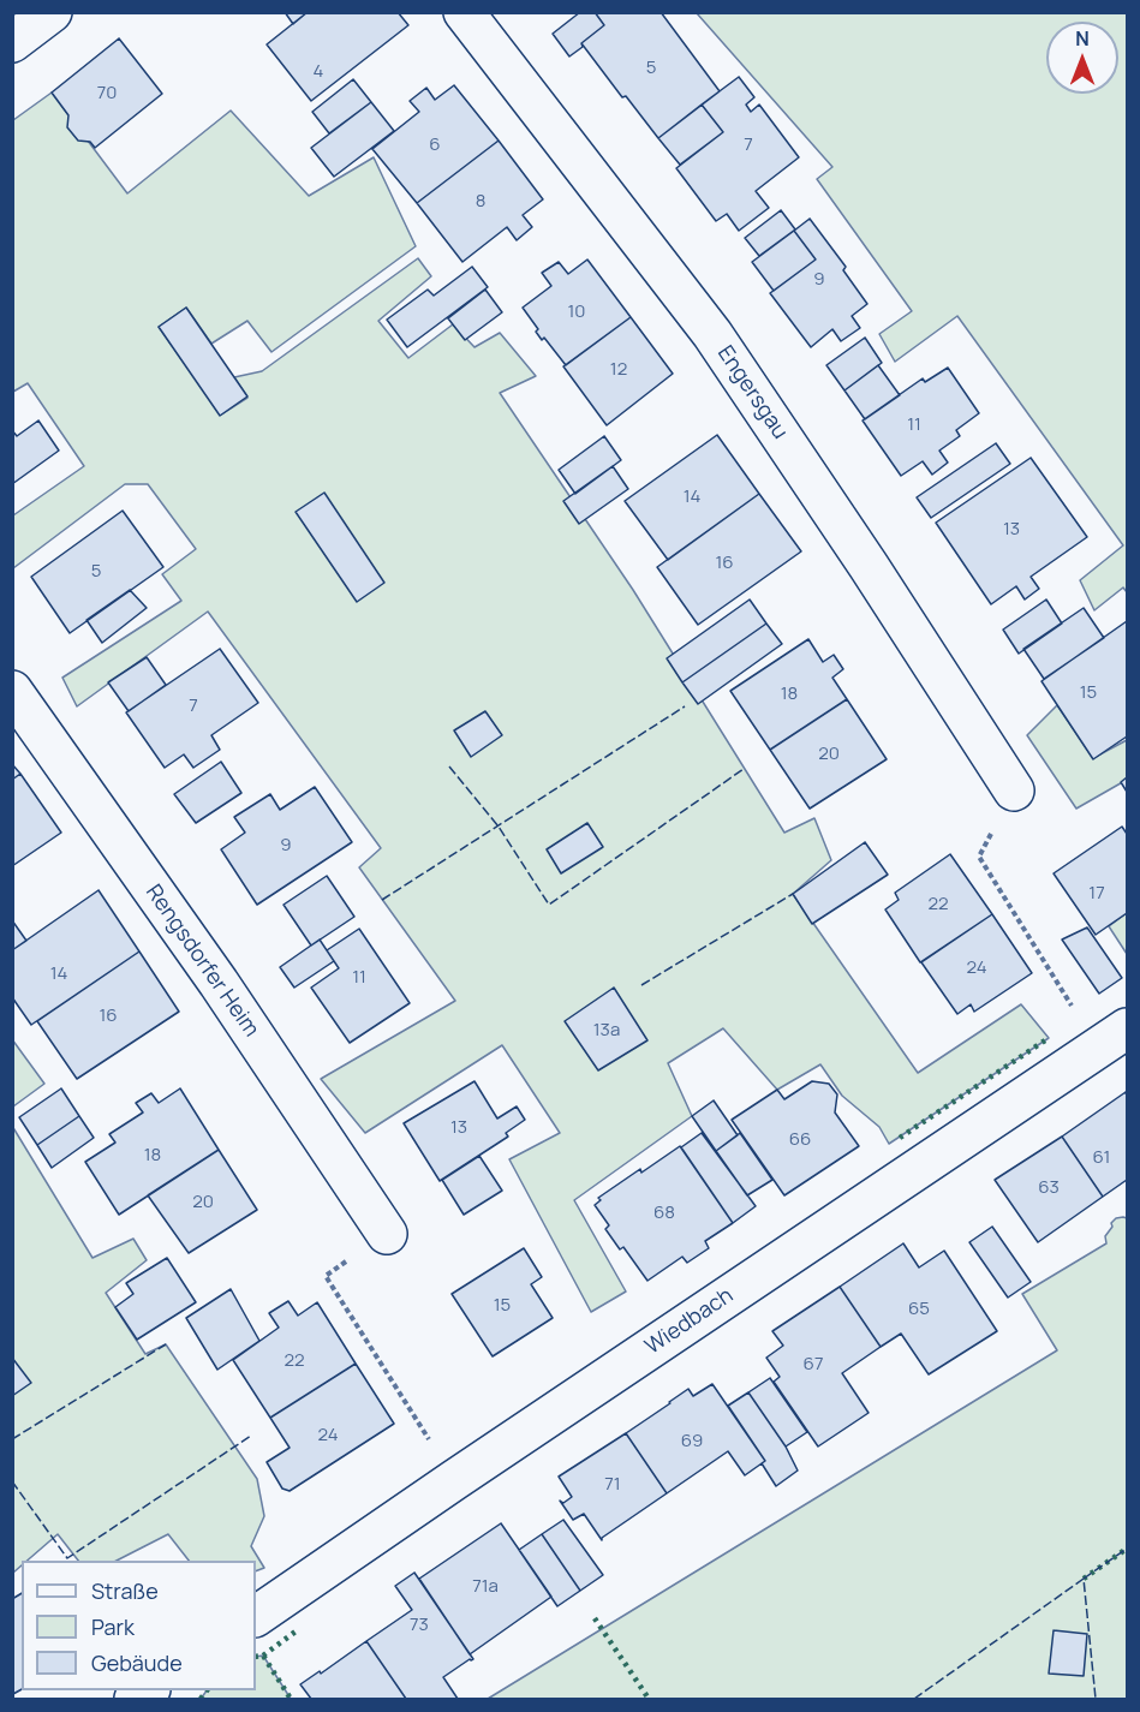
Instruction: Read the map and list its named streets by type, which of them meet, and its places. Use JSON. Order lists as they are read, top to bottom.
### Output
{
  "streets": {
    "street": ["Engersgau", "Rengsdorfer Heim", "Wiedbach"]
  },
  "house_numbers": [
    "5",
    "4",
    "70",
    "6",
    "7",
    "8",
    "9",
    "10",
    "12",
    "11",
    "14",
    "13",
    "16",
    "5",
    "15",
    "18",
    "7",
    "20",
    "9",
    "17",
    "22",
    "24",
    "14",
    "11",
    "16",
    "13a",
    "13",
    "66",
    "18",
    "61",
    "63",
    "20",
    "68",
    "15",
    "65",
    "22",
    "67",
    "24",
    "69",
    "71",
    "71a",
    "73"
  ],
  "legend": ["Straße", "Park", "Gebäude"],
  "north": "top"
}
